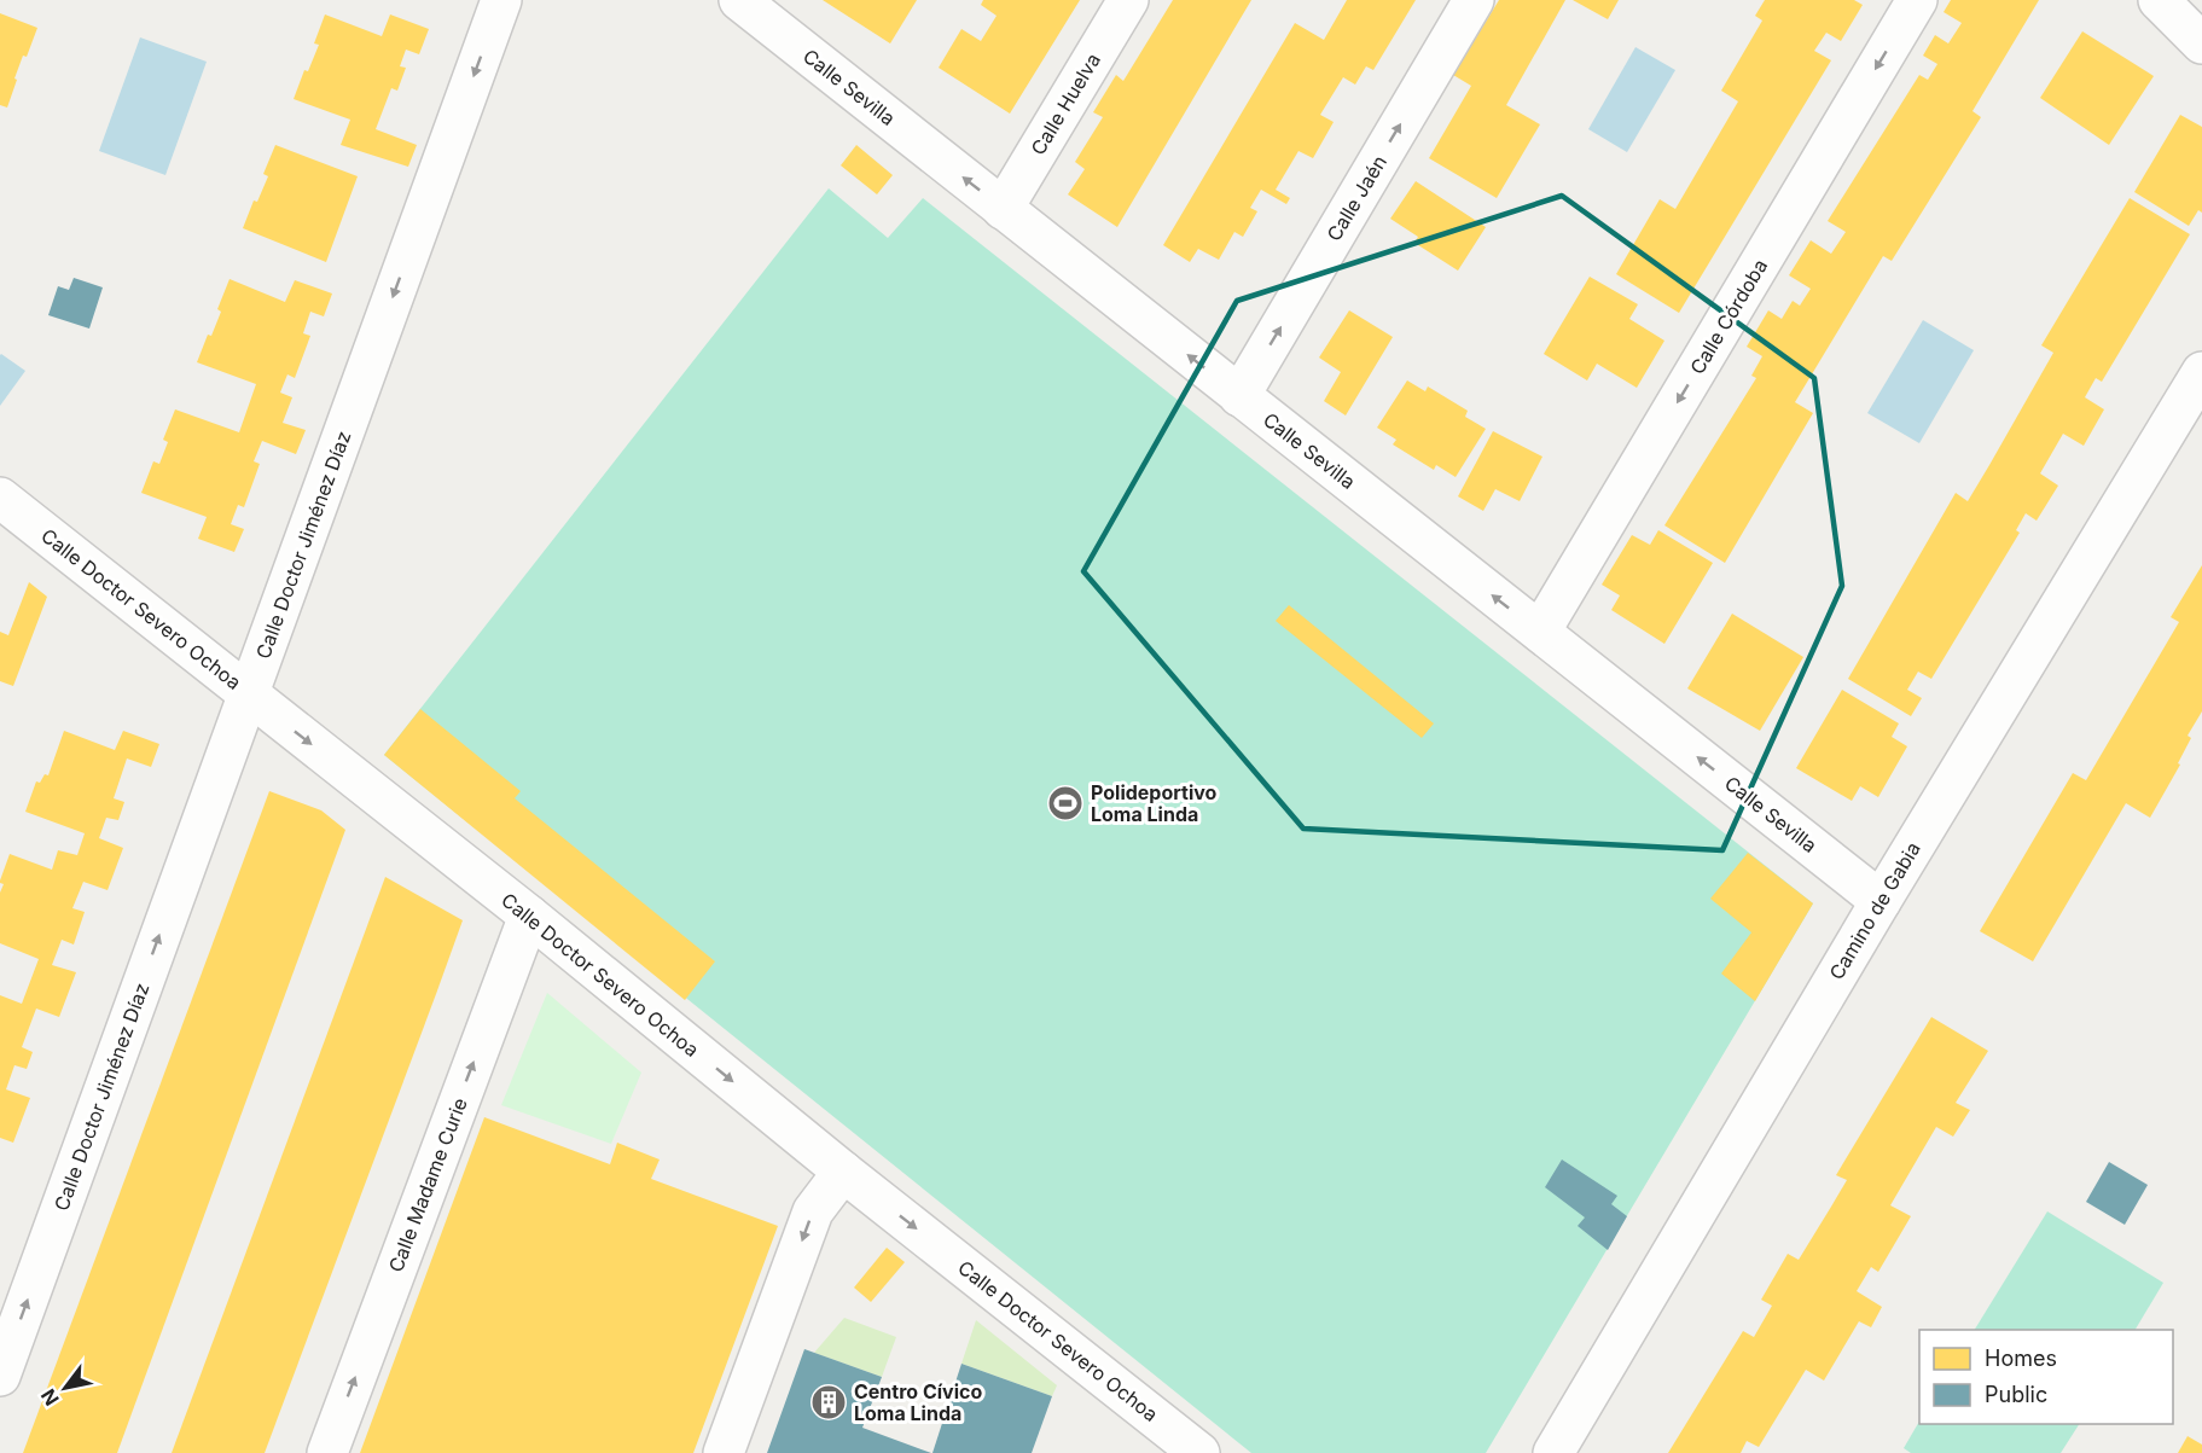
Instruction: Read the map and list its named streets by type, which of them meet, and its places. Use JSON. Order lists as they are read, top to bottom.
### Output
{
  "streets": {
    "street": [
      "Calle Sevilla",
      "Calle Huelva",
      "Calle Jaén",
      "Calle Córdoba",
      "Calle Doctor Jiménez Díaz",
      "Calle Doctor Severo Ochoa",
      "Camino de Gabia",
      "Calle Madame Curie"
    ]
  },
  "crossings": [
    ["Calle Sevilla", "Calle Huelva"],
    ["Calle Sevilla", "Calle Jaén"],
    ["Calle Sevilla", "Calle Córdoba"],
    ["Calle Sevilla", "Camino de Gabia"],
    ["Calle Doctor Jiménez Díaz", "Calle Doctor Severo Ochoa"],
    ["Calle Doctor Severo Ochoa", "Calle Madame Curie"]
  ],
  "one_way": [
    "Calle Sevilla",
    "Calle Jaén",
    "Calle Córdoba",
    "Calle Doctor Severo Ochoa",
    "Calle Madame Curie"
  ],
  "places": {
    "sports": ["Polideportivo Loma Linda"],
    "building": ["Centro Cívico Loma Linda"]
  },
  "legend": ["Homes", "Public"],
  "north": "bottom left"
}
